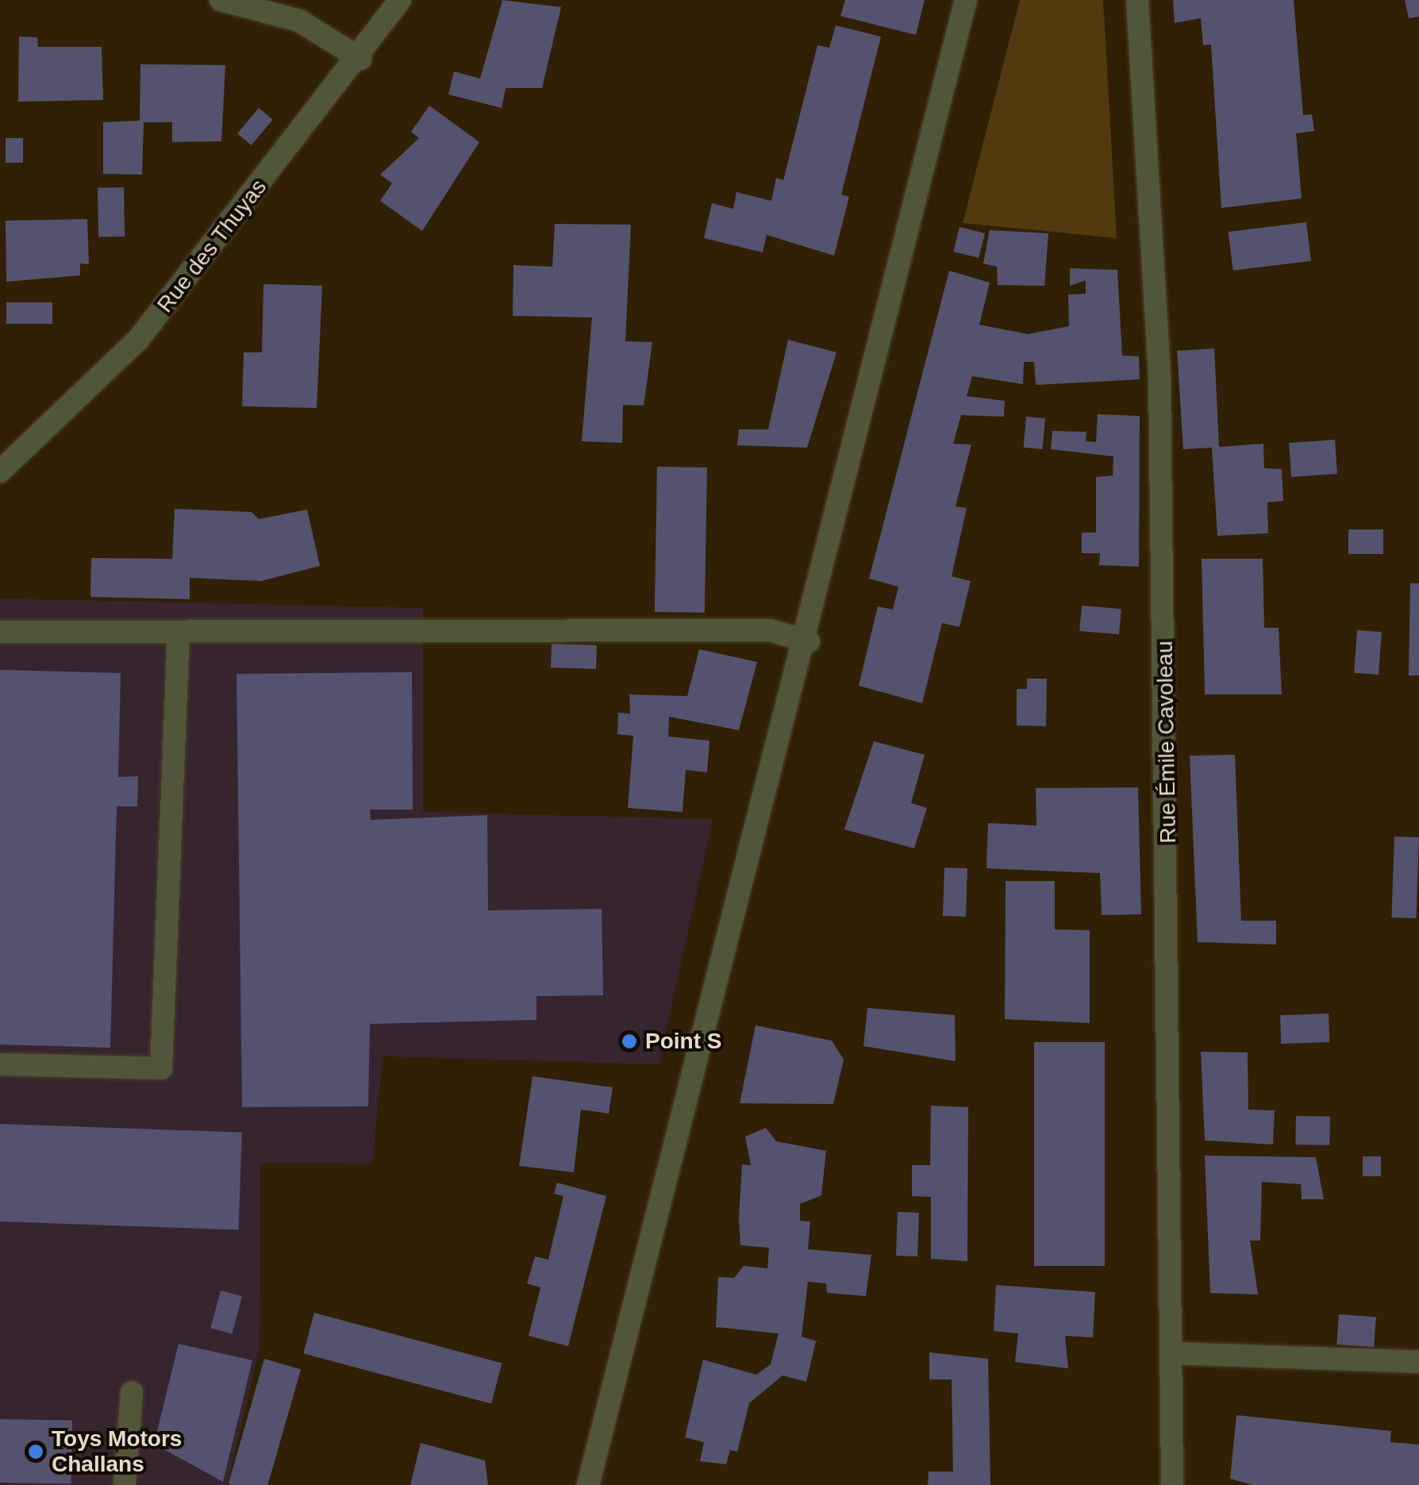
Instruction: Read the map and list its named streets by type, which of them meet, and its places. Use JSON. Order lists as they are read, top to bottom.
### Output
{
  "streets": {
    "street": ["Rue des Thuyas", "Rue Émile Cavoleau"]
  },
  "places": ["Point S", "Toys Motors Challans"]
}
